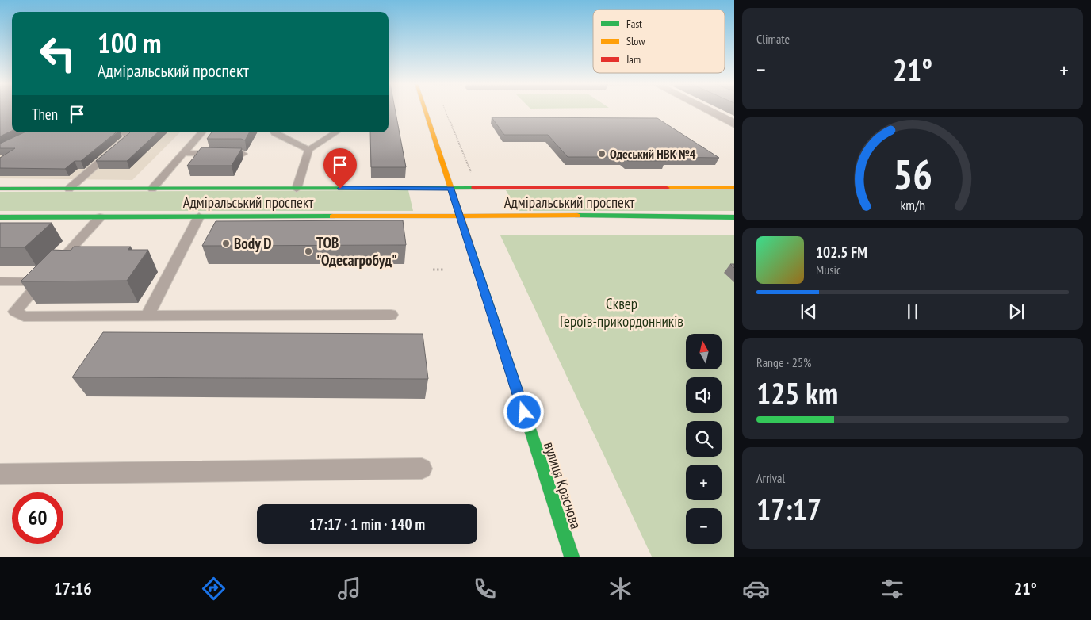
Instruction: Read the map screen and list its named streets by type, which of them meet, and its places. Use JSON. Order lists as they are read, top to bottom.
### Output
{
  "streets": {
    "main road": ["Адміральський проспект", "вулиця Краснова"]
  },
  "crossings": [
    ["Адміральський проспект", "вулиця Краснова"]
  ],
  "parks": ["Сквер Героїв-прикордонників"],
  "places": ["Одеський НВК №4", "Body D", "ТОВ \"Одесагробуд\""],
  "legend": ["Fast", "Slow", "Jam"],
  "north": "top",
  "page": {
    "tile": [
      "Climate",
      ["Range · 25%", "125 km"],
      ["Arrival", "17:17"]
    ],
    "turn": ["100 m", "Адміральський проспект"],
    "heat": ["−", "21°", "+"],
    "then": "Then",
    "song": ["102.5 FM", "Music"],
    "map_buttons": ["+", "−"],
    "limit": "60",
    "trip": "17:17 · 1 min · 140 m",
    "tabs": ["17:16", "21°"],
    "gauge": ["56", "km/h"]
  }
}
